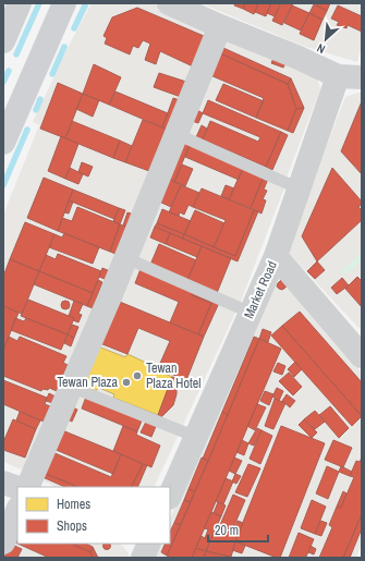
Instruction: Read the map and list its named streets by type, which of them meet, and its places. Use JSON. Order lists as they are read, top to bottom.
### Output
{
  "streets": {
    "street": ["Market Road"]
  },
  "places": ["Tewan Plaza Hotel", "Tewan Plaza"],
  "legend": ["Homes", "Shops"],
  "scale_bar": "20 m",
  "north": "bottom left"
}
